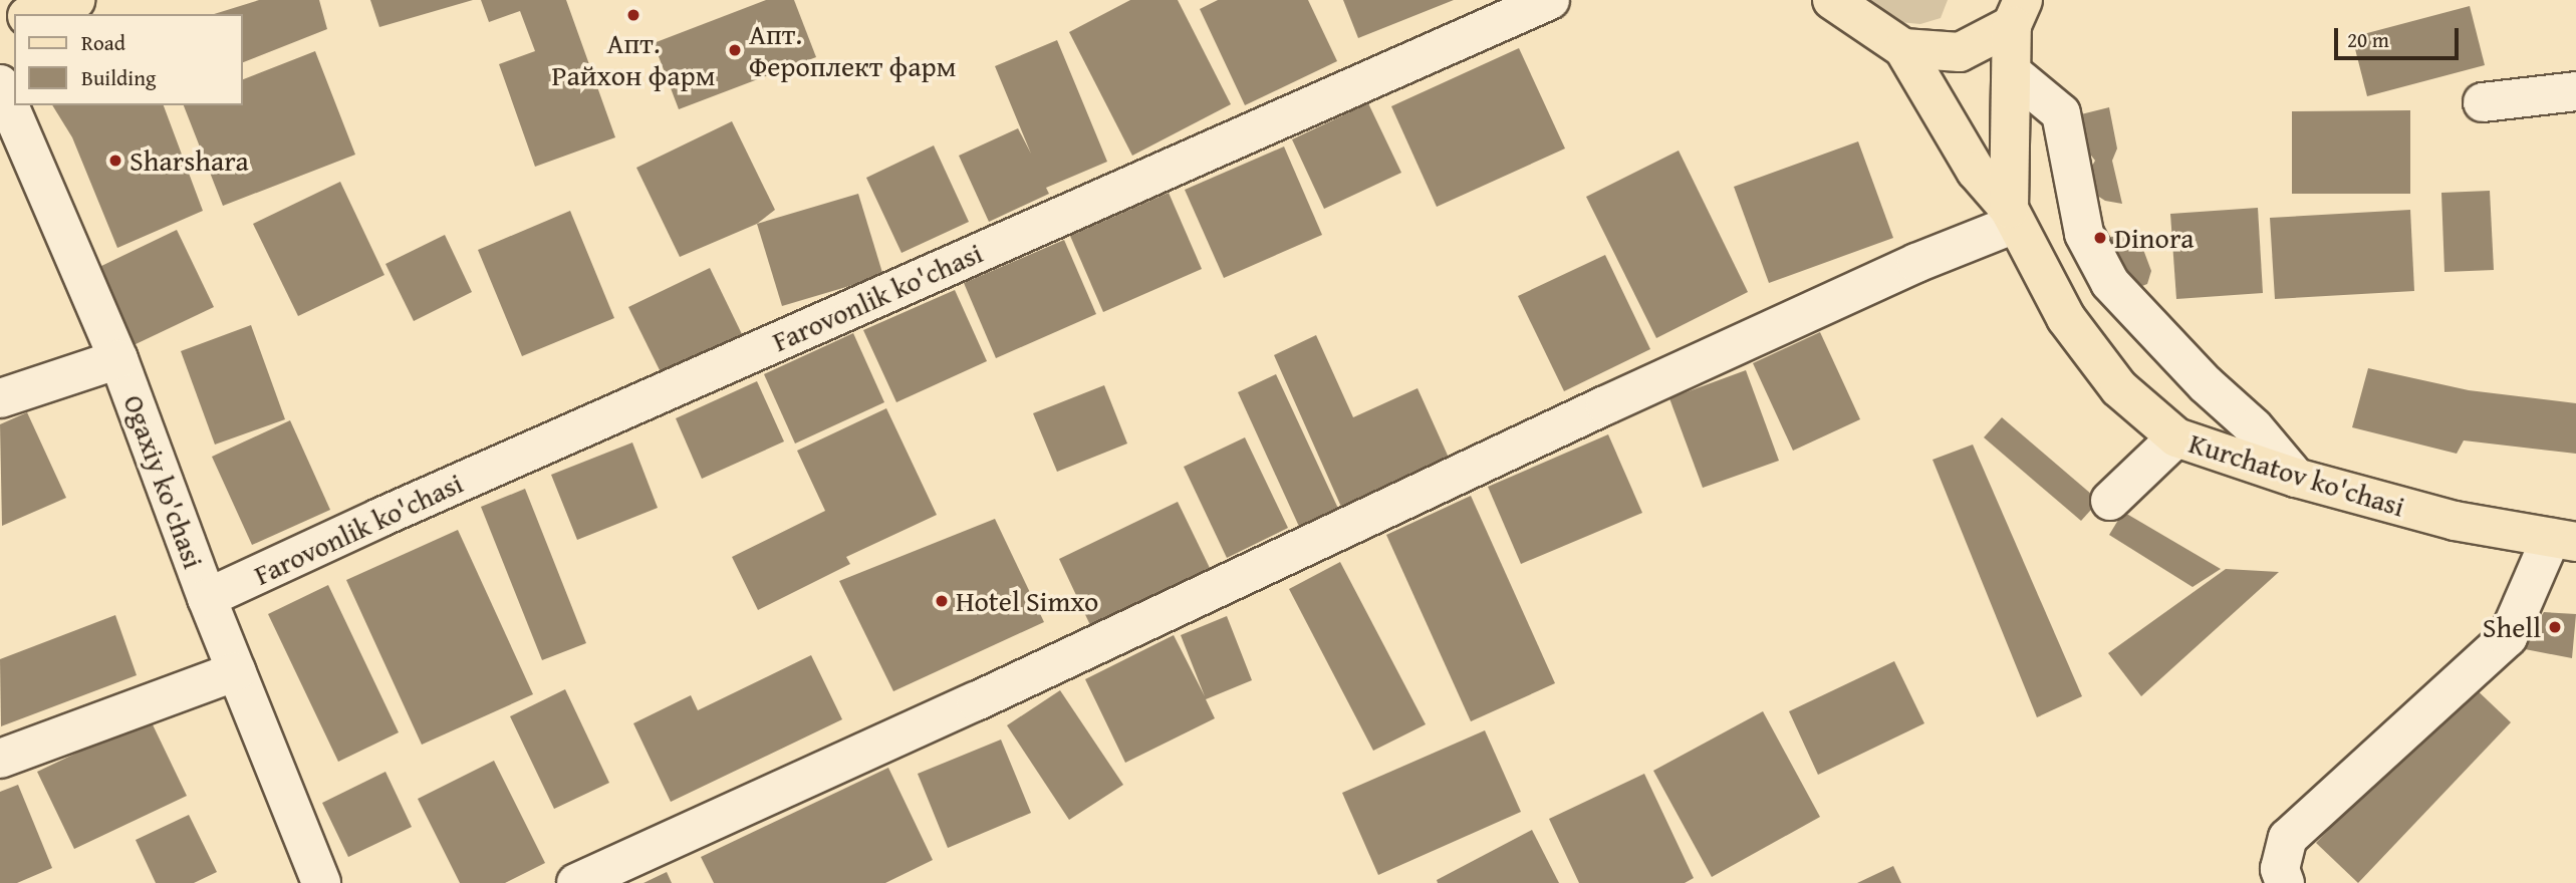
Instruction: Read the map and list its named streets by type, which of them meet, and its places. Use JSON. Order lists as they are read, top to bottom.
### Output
{
  "streets": {
    "main road": ["Kurchatov ko'chasi"],
    "street": ["Farovonlik ko'chasi", "Ogaxiy ko'chasi"]
  },
  "crossings": [
    ["Farovonlik ko'chasi", "Ogaxiy ko'chasi"]
  ],
  "places": [
    "Апт. Райхон фарм",
    "Апт. Фероплект фарм",
    "Sharshara",
    "Dinora",
    "Hotel Simxo",
    "Shell"
  ],
  "legend": ["Road", "Building"],
  "scale_bar": "20 m"
}
